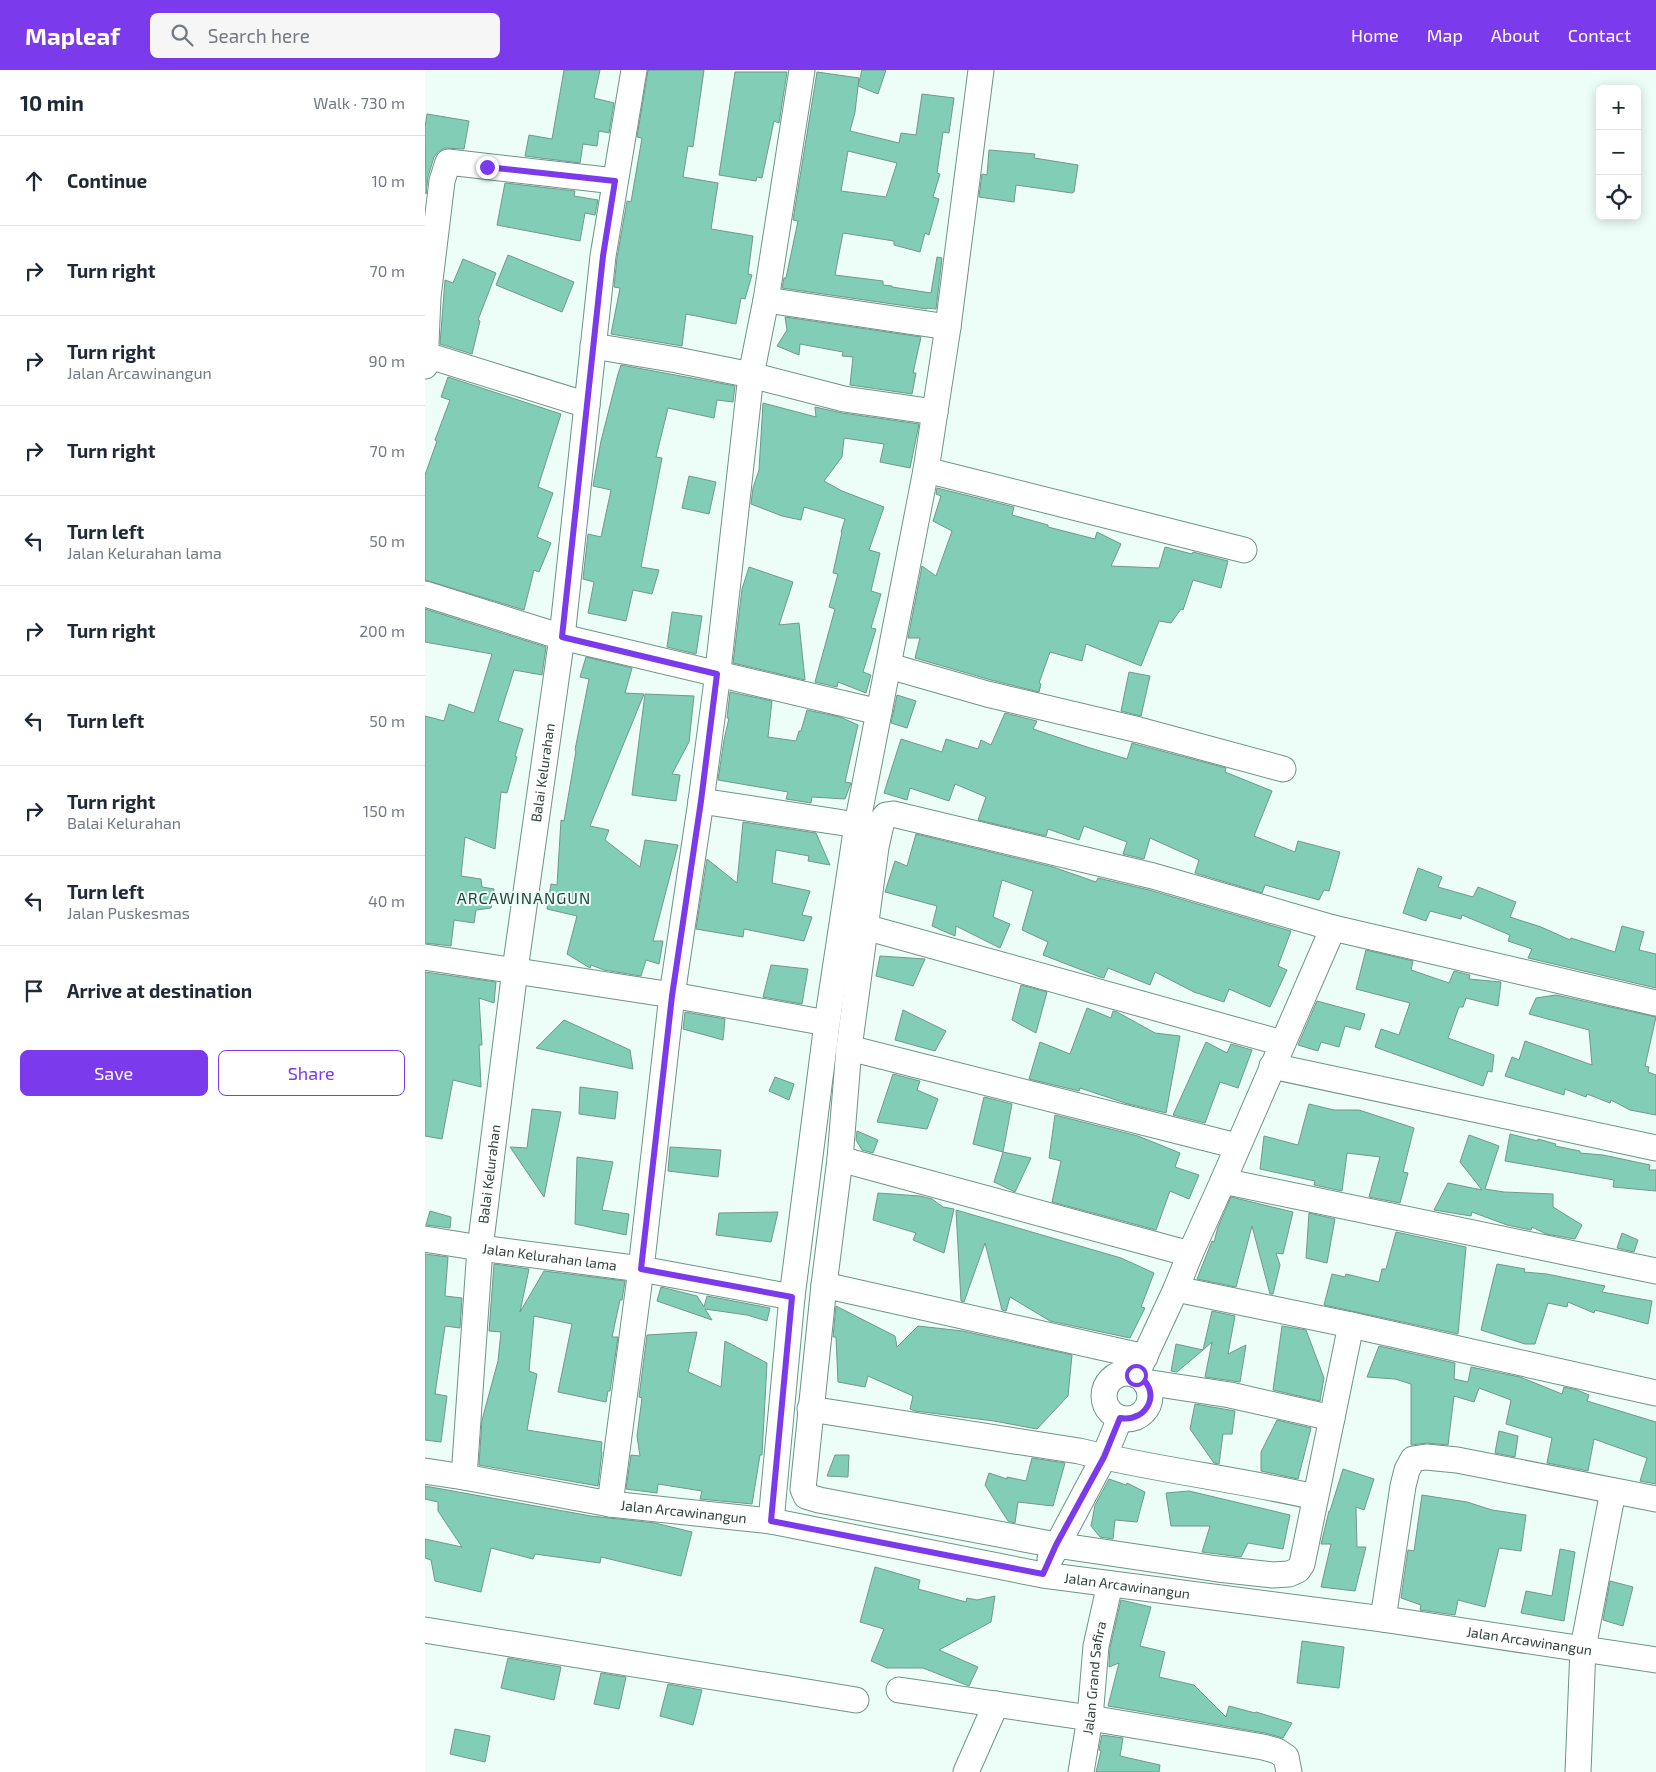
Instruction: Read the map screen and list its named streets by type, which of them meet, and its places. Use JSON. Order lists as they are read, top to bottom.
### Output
{
  "streets": {
    "street": [
      "Balai Kelurahan",
      "Jalan Kelurahan lama",
      "Jalan Arcawinangun",
      "Jalan Grand Safira"
    ]
  },
  "crossings": [
    ["Balai Kelurahan", "Jalan Kelurahan lama"],
    ["Balai Kelurahan", "Jalan Arcawinangun"],
    ["Jalan Arcawinangun", "Jalan Grand Safira"]
  ],
  "districts": ["ARCAWINANGUN"],
  "page": {
    "header": "Mapleaf",
    "search": "Search here",
    "nav": [
      "Home",
      "Map",
      "About",
      "Contact"
    ],
    "heading": ["10 min", "Walk · 730 m"],
    "map_buttons": ["+", "−"],
    "list": [
      ["Continue", "10 m"],
      ["Turn right", "70 m"],
      ["Turn right", "Jalan Arcawinangun", "90 m"],
      ["Turn right", "70 m"],
      ["Turn left", "Jalan Kelurahan lama", "50 m"],
      ["Turn right", "200 m"],
      ["Turn left", "50 m"],
      ["Turn right", "Balai Kelurahan", "150 m"],
      ["Turn left", "Jalan Puskesmas", "40 m"],
      "Arrive at destination"
    ],
    "buttons": ["Save", "Share"]
  }
}
